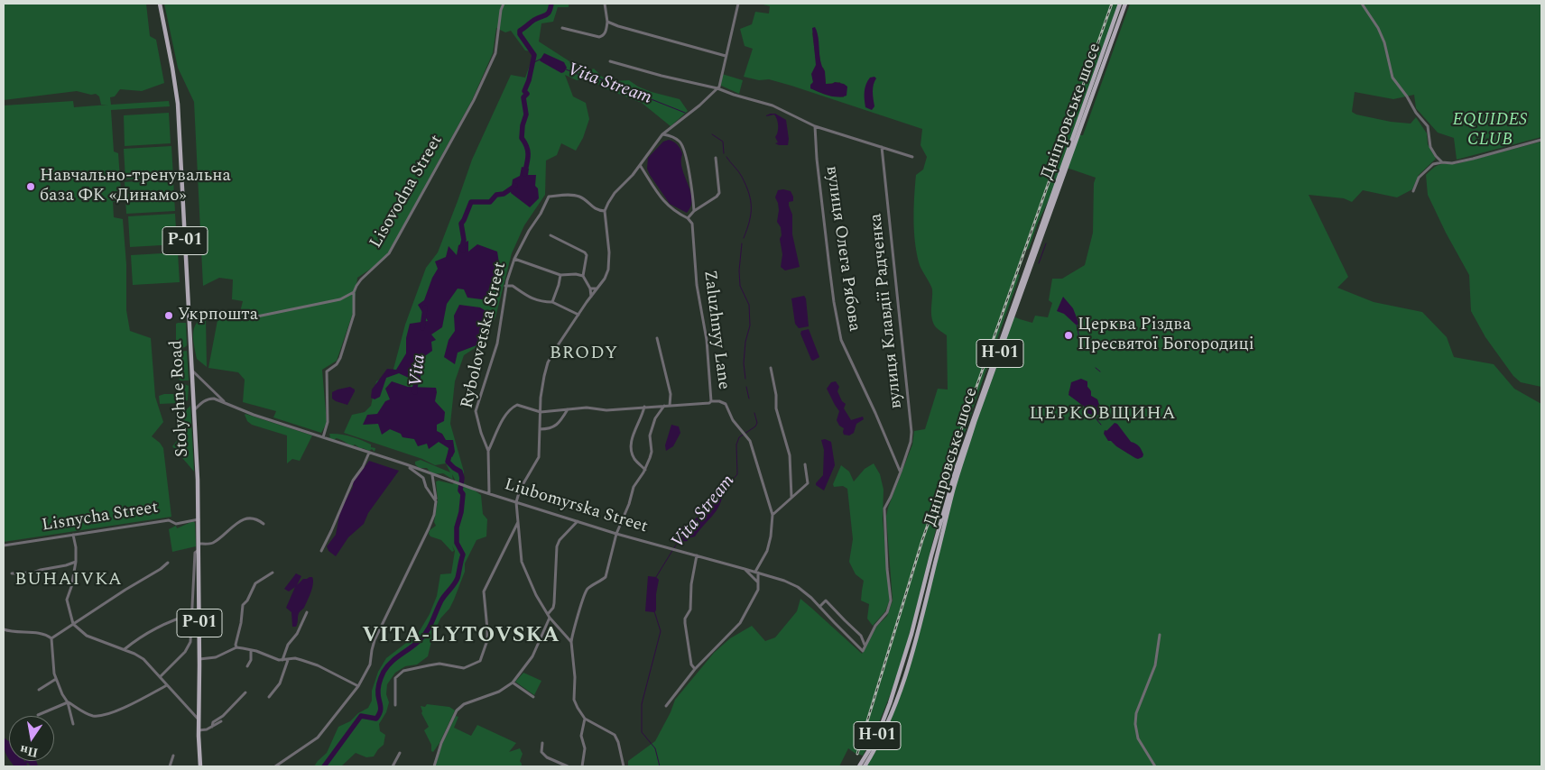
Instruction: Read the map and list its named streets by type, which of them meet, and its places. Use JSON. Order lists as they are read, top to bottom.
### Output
{
  "streets": {
    "main road": [
      "Дніпровське шосе",
      "Р-01",
      "Н-01",
      "Stolychne Road"
    ],
    "street": [
      "Lisovodna Street",
      "вулиця Олега Рябова",
      "вулиця Клавдії Радченка",
      "Zaluzhnyy Lane",
      "Rybolovetska Street",
      "Liubomyrska Street",
      "Lisnycha Street"
    ]
  },
  "crossings": [
    ["вулиця Олега Рябова", "вулиця Клавдії Радченка"],
    ["вулиця Клавдії Радченка", "Liubomyrska Street"],
    ["Rybolovetska Street", "Liubomyrska Street"],
    ["Stolychne Road", "Lisnycha Street"]
  ],
  "districts": [
    "BRODY",
    "ЦЕРКОВЩИНА",
    "BUHAIVKA",
    "VITA-LYTOVSKA"
  ],
  "water": ["Vita Stream", "Vita"],
  "parks": ["EQUIDES CLUB"],
  "places": ["Навчально-тренувальна база ФК «Динамо»", "Укрпошта", "Церква Різдва Пресвятої Богородиці"],
  "north": "bottom"
}
